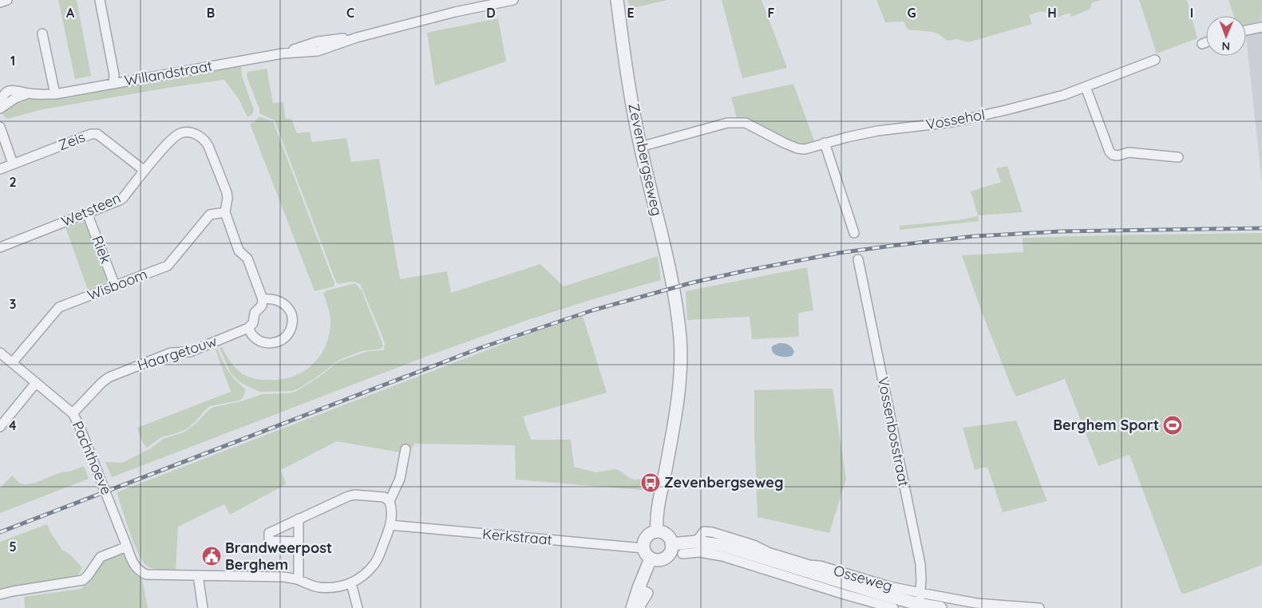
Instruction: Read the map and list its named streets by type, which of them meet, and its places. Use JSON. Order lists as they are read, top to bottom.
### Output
{
  "streets": {
    "street": [
      "Willandstraat",
      "Vossehol",
      "Zeis",
      "Zevenbergseweg",
      "Wetsteen",
      "Riek",
      "Wisboom",
      "Haargetouw",
      "Vossenbosstraat",
      "Pachthoeve",
      "Kerkstraat",
      "Osseweg"
    ]
  },
  "crossings": [
    ["Vossehol", "Zevenbergseweg"],
    ["Zeis", "Wetsteen"],
    ["Zevenbergseweg", "Kerkstraat"],
    ["Zevenbergseweg", "Osseweg"],
    ["Wetsteen", "Riek"],
    ["Wetsteen", "Wisboom"],
    ["Riek", "Wisboom"],
    ["Wisboom", "Pachthoeve"],
    ["Haargetouw", "Pachthoeve"],
    ["Vossenbosstraat", "Osseweg"],
    ["Pachthoeve", "Kerkstraat"],
    ["Kerkstraat", "Osseweg"]
  ],
  "places": {
    "sports": ["Berghem Sport"],
    "bus stop": ["Zevenbergseweg"],
    "public building": ["Brandweerpost Berghem"]
  },
  "north": "bottom",
  "grid": {
    "columns": [
      "A",
      "B",
      "C",
      "D",
      "E",
      "F",
      "G",
      "H",
      "I"
    ],
    "rows": [
      "1",
      "2",
      "3",
      "4",
      "5"
    ]
  }
}
